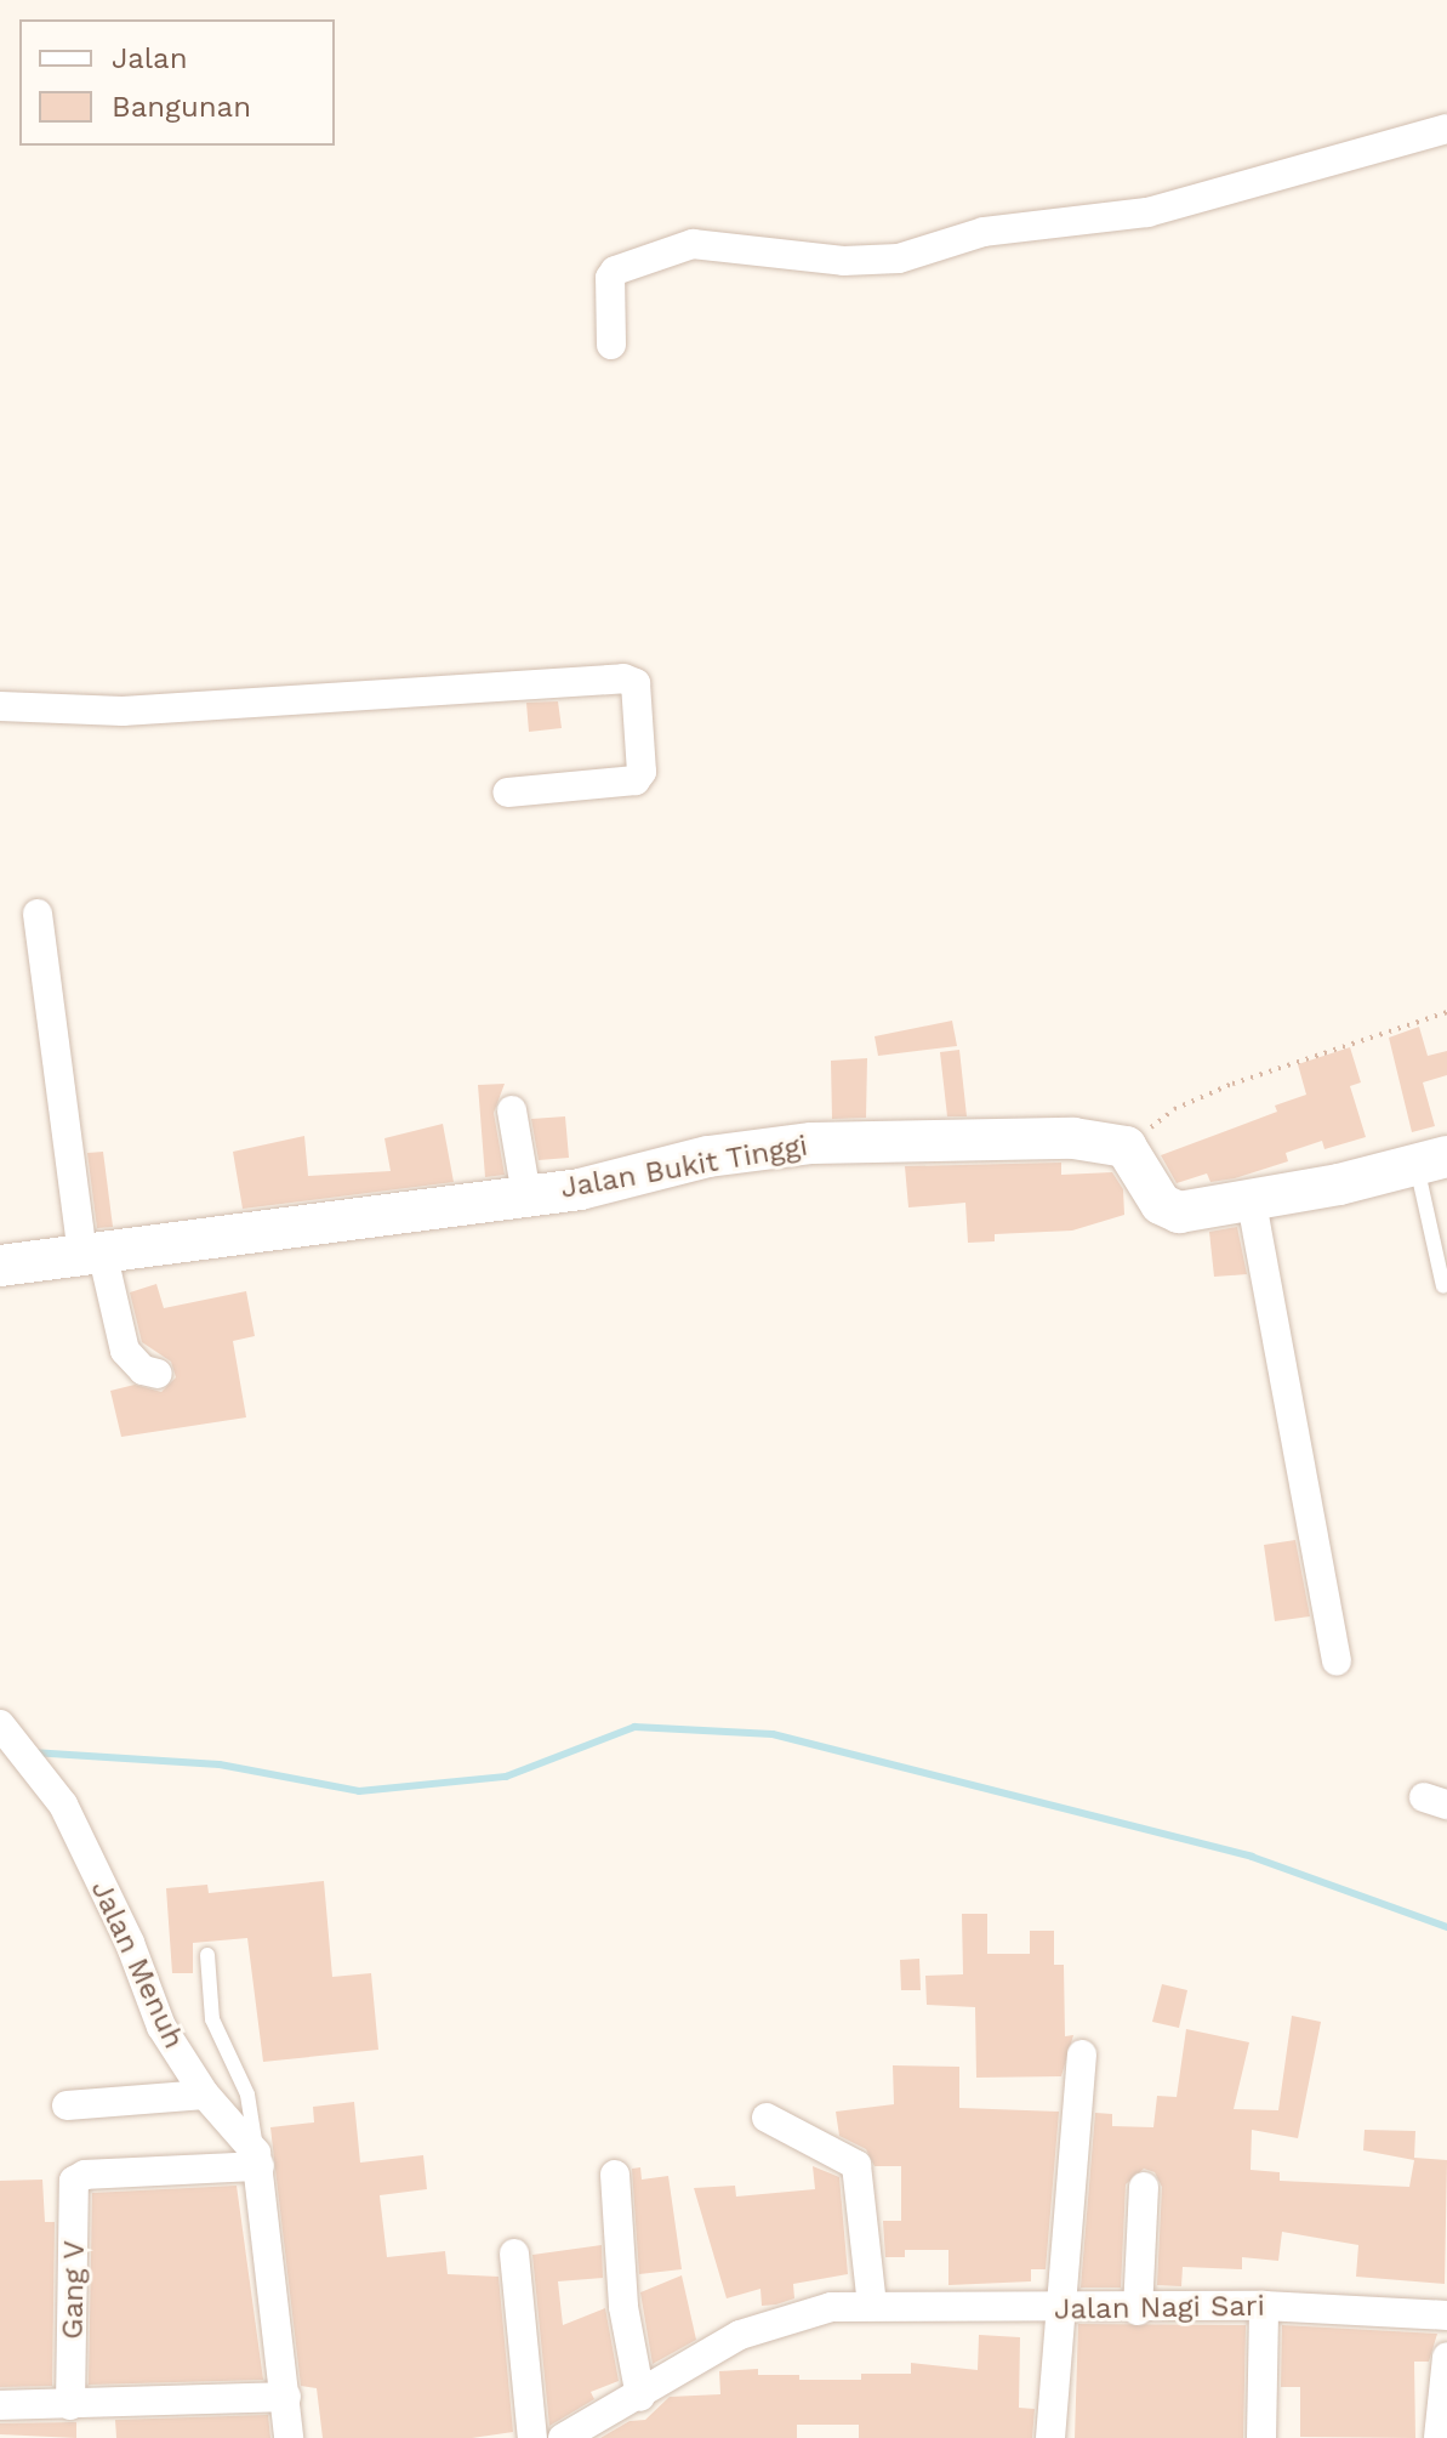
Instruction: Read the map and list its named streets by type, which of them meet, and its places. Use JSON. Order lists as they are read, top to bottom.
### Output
{
  "streets": {
    "street": [
      "Jalan Bukit Tinggi",
      "Jalan Menuh",
      "Gang V",
      "Jalan Nagi Sari"
    ]
  },
  "crossings": [
    ["Jalan Menuh", "Gang V"]
  ],
  "legend": ["Jalan", "Bangunan"]
}
